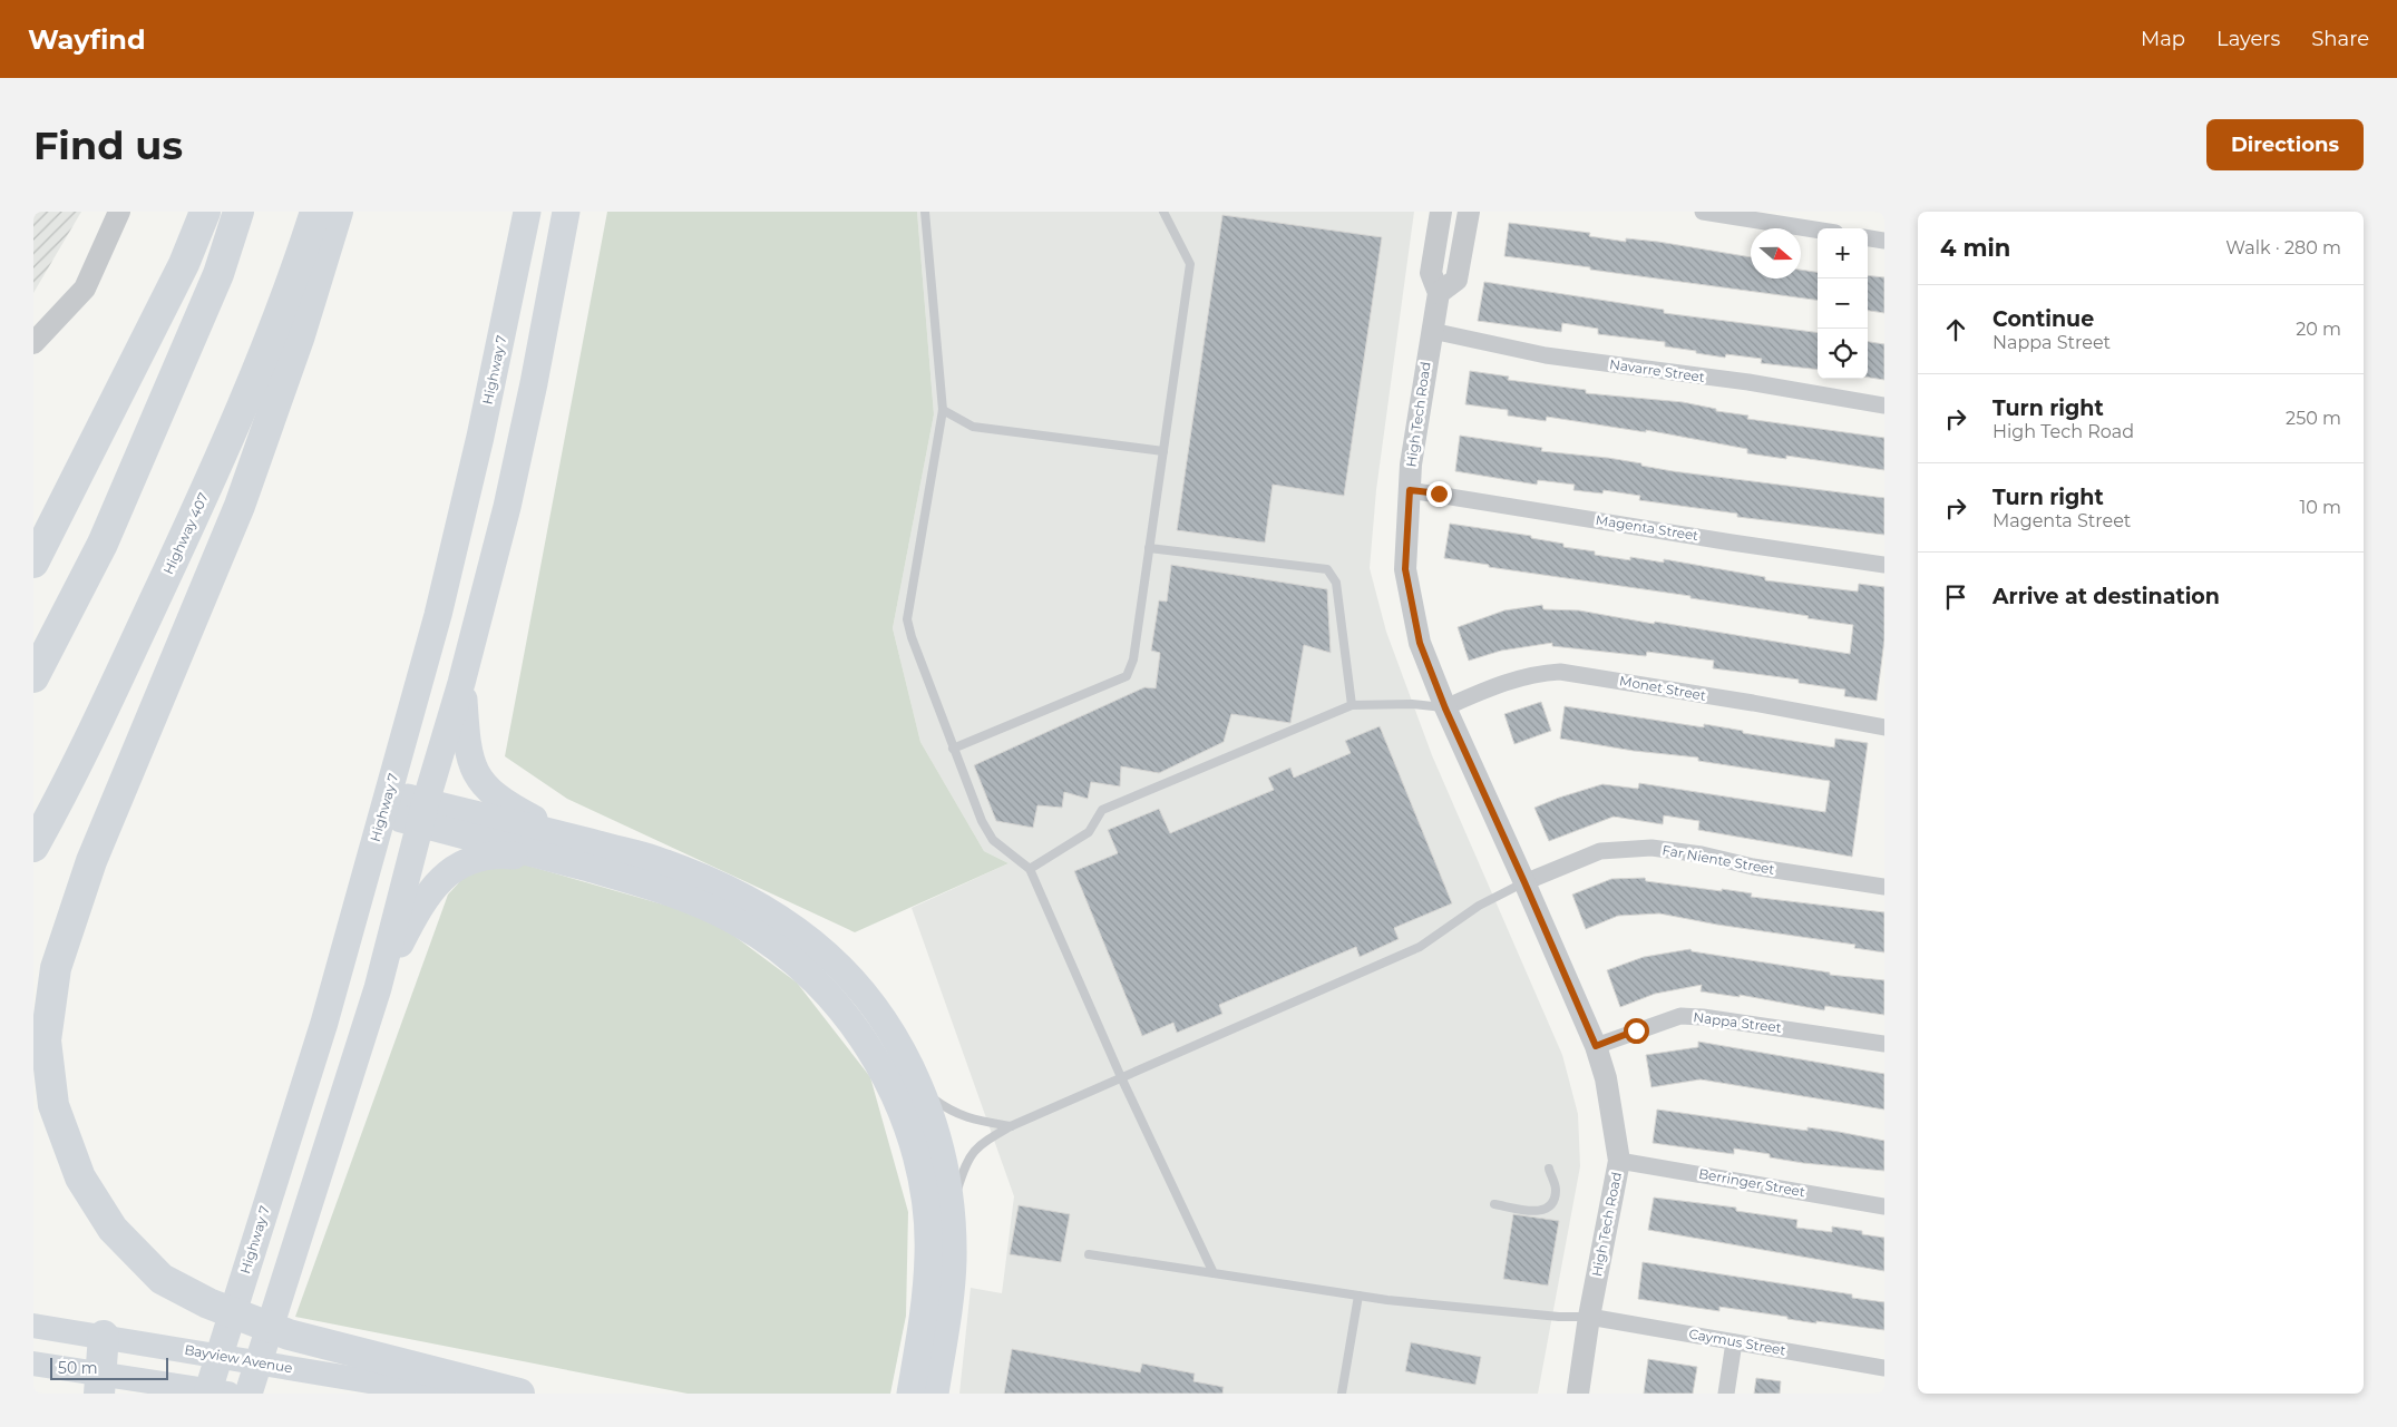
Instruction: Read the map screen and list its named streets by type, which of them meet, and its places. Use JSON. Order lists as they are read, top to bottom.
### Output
{
  "streets": {
    "highway": ["Highway 407"],
    "main road": ["Highway 7", "Bayview Avenue"],
    "street": [
      "Navarre Street",
      "High Tech Road",
      "Magenta Street",
      "Monet Street",
      "Far Niente Street",
      "Nappa Street",
      "Berringer Street",
      "Caymus Street"
    ]
  },
  "crossings": [
    ["Navarre Street", "High Tech Road"],
    ["High Tech Road", "Magenta Street"],
    ["High Tech Road", "Monet Street"],
    ["High Tech Road", "Far Niente Street"],
    ["High Tech Road", "Nappa Street"],
    ["High Tech Road", "Berringer Street"],
    ["High Tech Road", "Caymus Street"]
  ],
  "scale_bar": "50 m",
  "north": "right",
  "page": {
    "header": "Wayfind",
    "nav": ["Map", "Layers", "Share"],
    "buttons": "Directions",
    "title": "Find us",
    "heading": ["4 min", "Walk · 280 m"],
    "map_buttons": ["+", "−"],
    "list": [
      ["Continue", "Nappa Street", "20 m"],
      ["Turn right", "High Tech Road", "250 m"],
      ["Turn right", "Magenta Street", "10 m"],
      "Arrive at destination"
    ],
    "scale": "50 m"
  }
}
